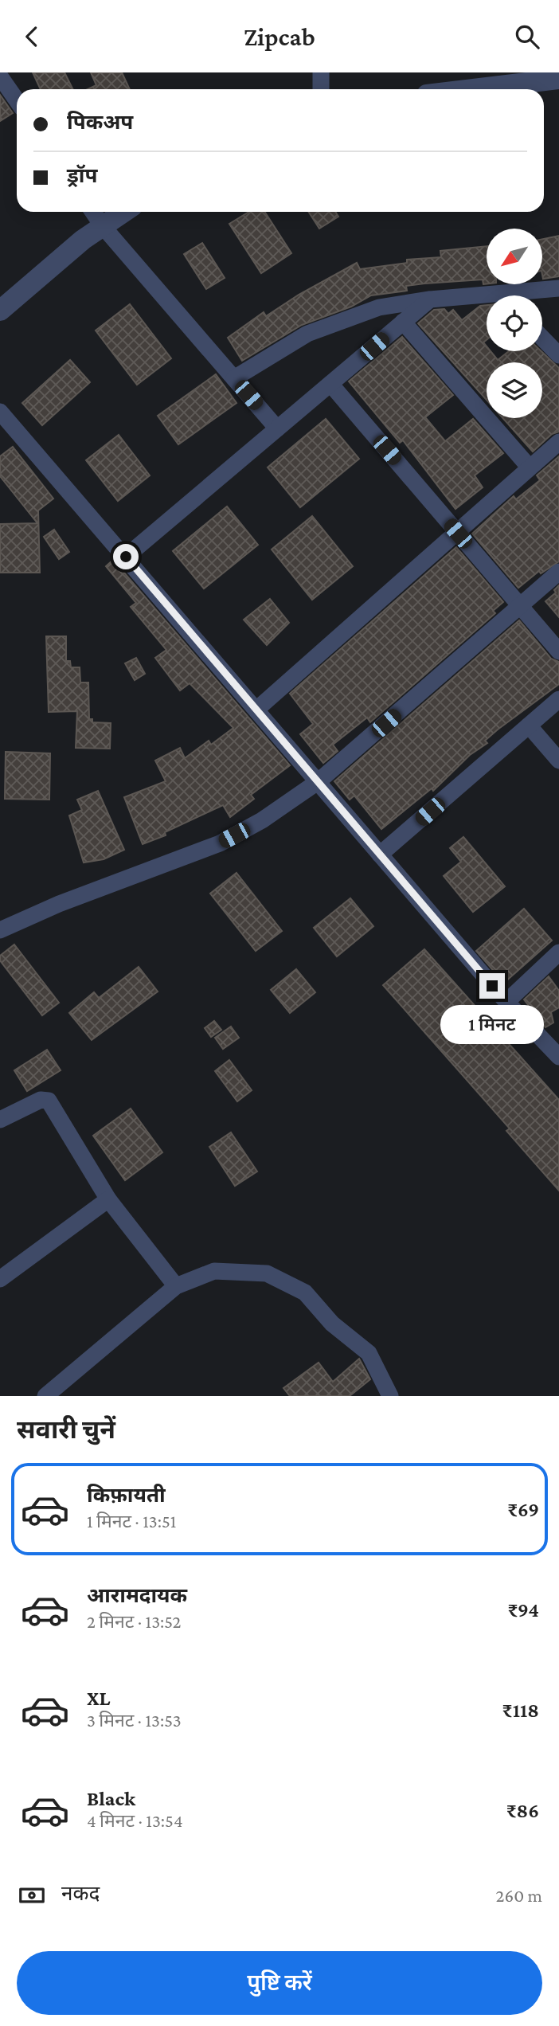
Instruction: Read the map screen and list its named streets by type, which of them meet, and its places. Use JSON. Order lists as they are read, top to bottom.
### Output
{
  "north": "bottom left",
  "page": {
    "header": "Zipcab",
    "banner": ["पिकअप", "ड्रॉप"],
    "bubble": "1 मिनट",
    "heading": "सवारी चुनें",
    "list": [
      {
        "name": "किफ़ायती",
        "note": "1 मिनट · 13:51",
        "value": "₹69"
      },
      {
        "name": "आरामदायक",
        "note": "2 मिनट · 13:52",
        "value": "₹94"
      },
      {
        "name": "XL",
        "note": "3 मिनट · 13:53",
        "value": "₹118"
      },
      {
        "name": "Black",
        "note": "4 मिनट · 13:54",
        "value": "₹86"
      }
    ],
    "pay": ["नकद", "260 m"],
    "buttons": "पुष्टि करें"
  }
}
